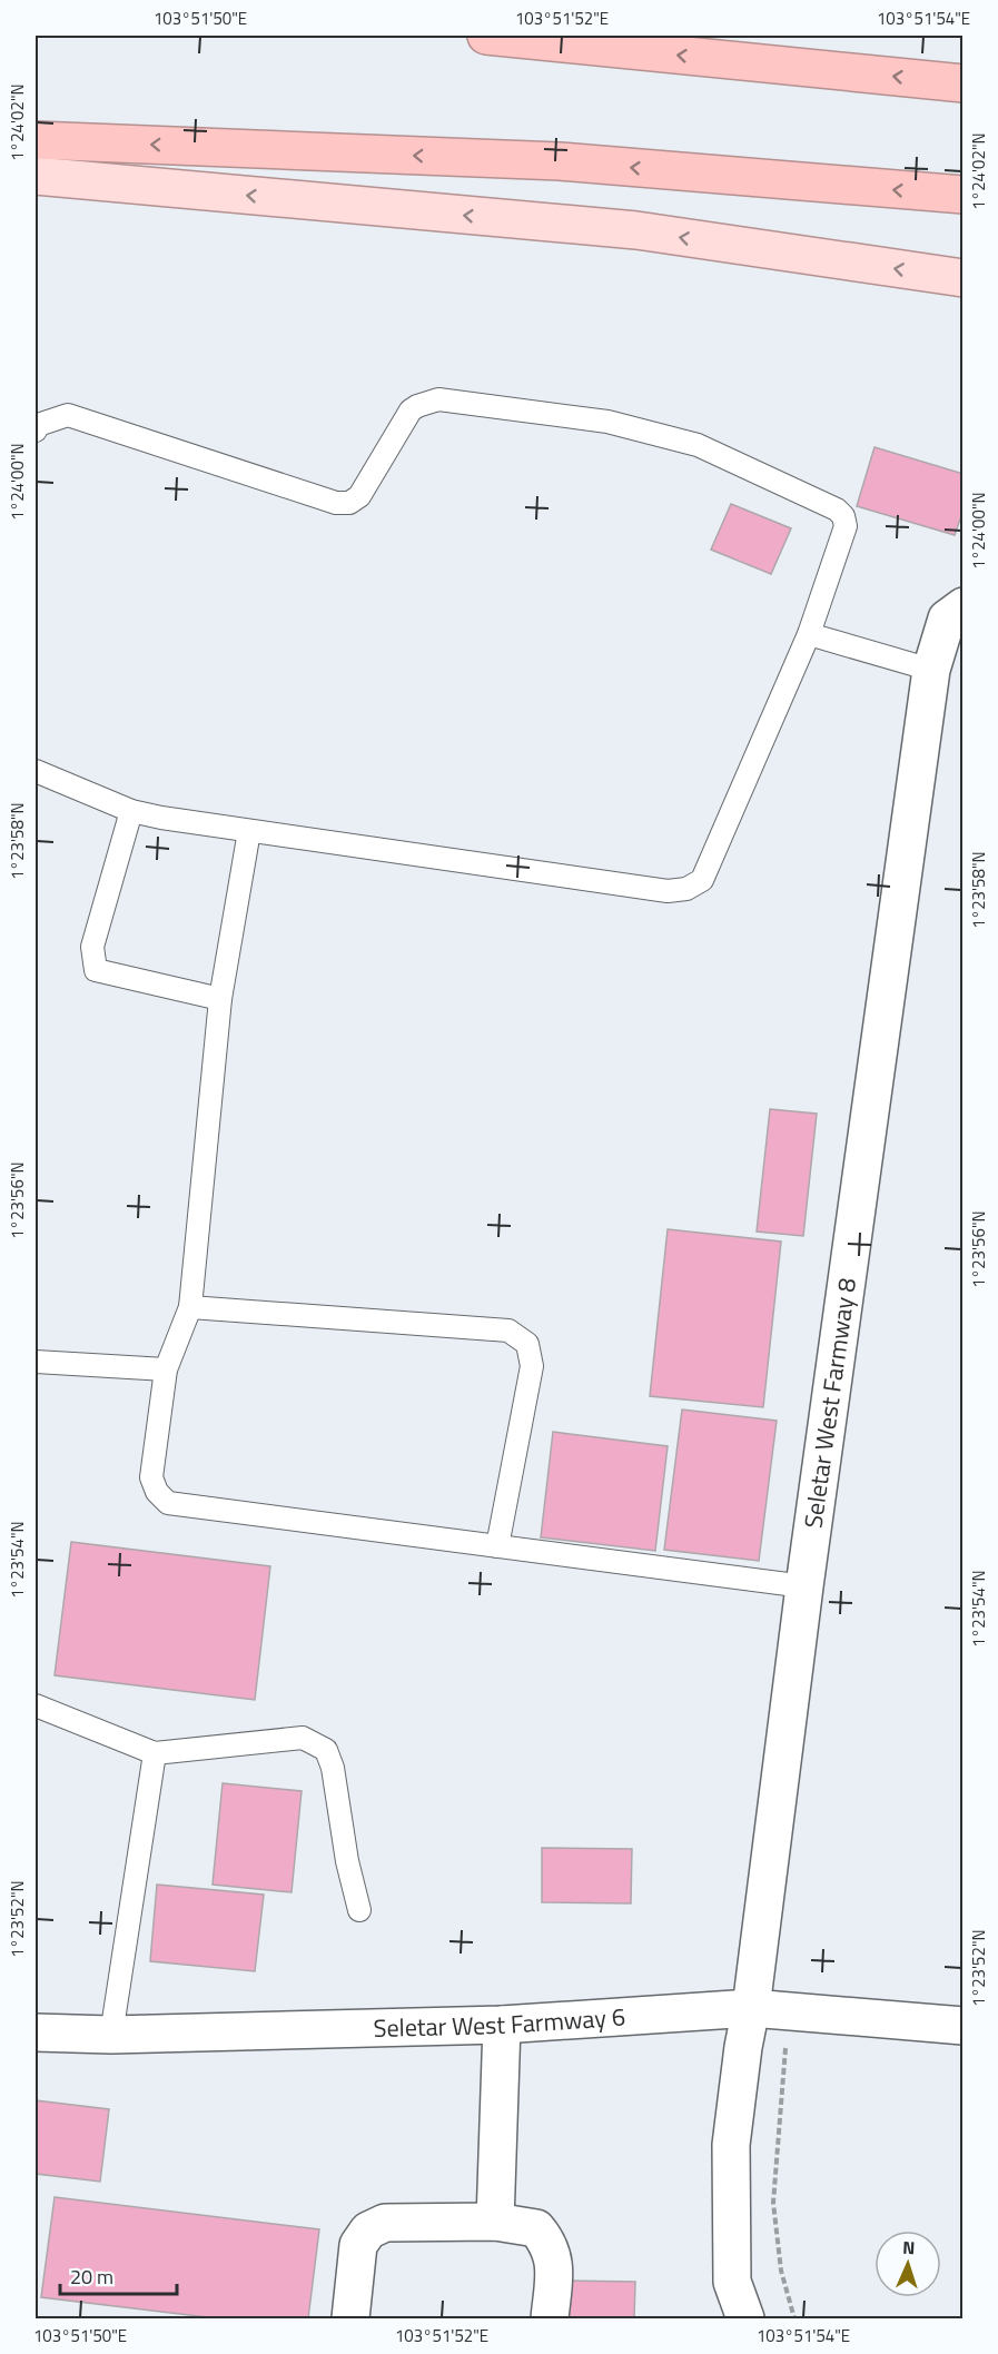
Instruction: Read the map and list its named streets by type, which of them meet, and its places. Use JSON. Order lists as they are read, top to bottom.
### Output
{
  "streets": {
    "street": ["Seletar West Farmway 8", "Seletar West Farmway 6"]
  },
  "crossings": [
    ["Seletar West Farmway 8", "Seletar West Farmway 6"]
  ],
  "scale_bar": "20 m",
  "north": "top",
  "coordinates": [
    "103°51'50\"E",
    "103°51'52\"E",
    "103°51'54\"E",
    "1°24'02\"N",
    "1°24'00\"N",
    "1°23'58\"N",
    "1°23'56\"N",
    "1°23'54\"N",
    "1°23'52\"N"
  ]
}
